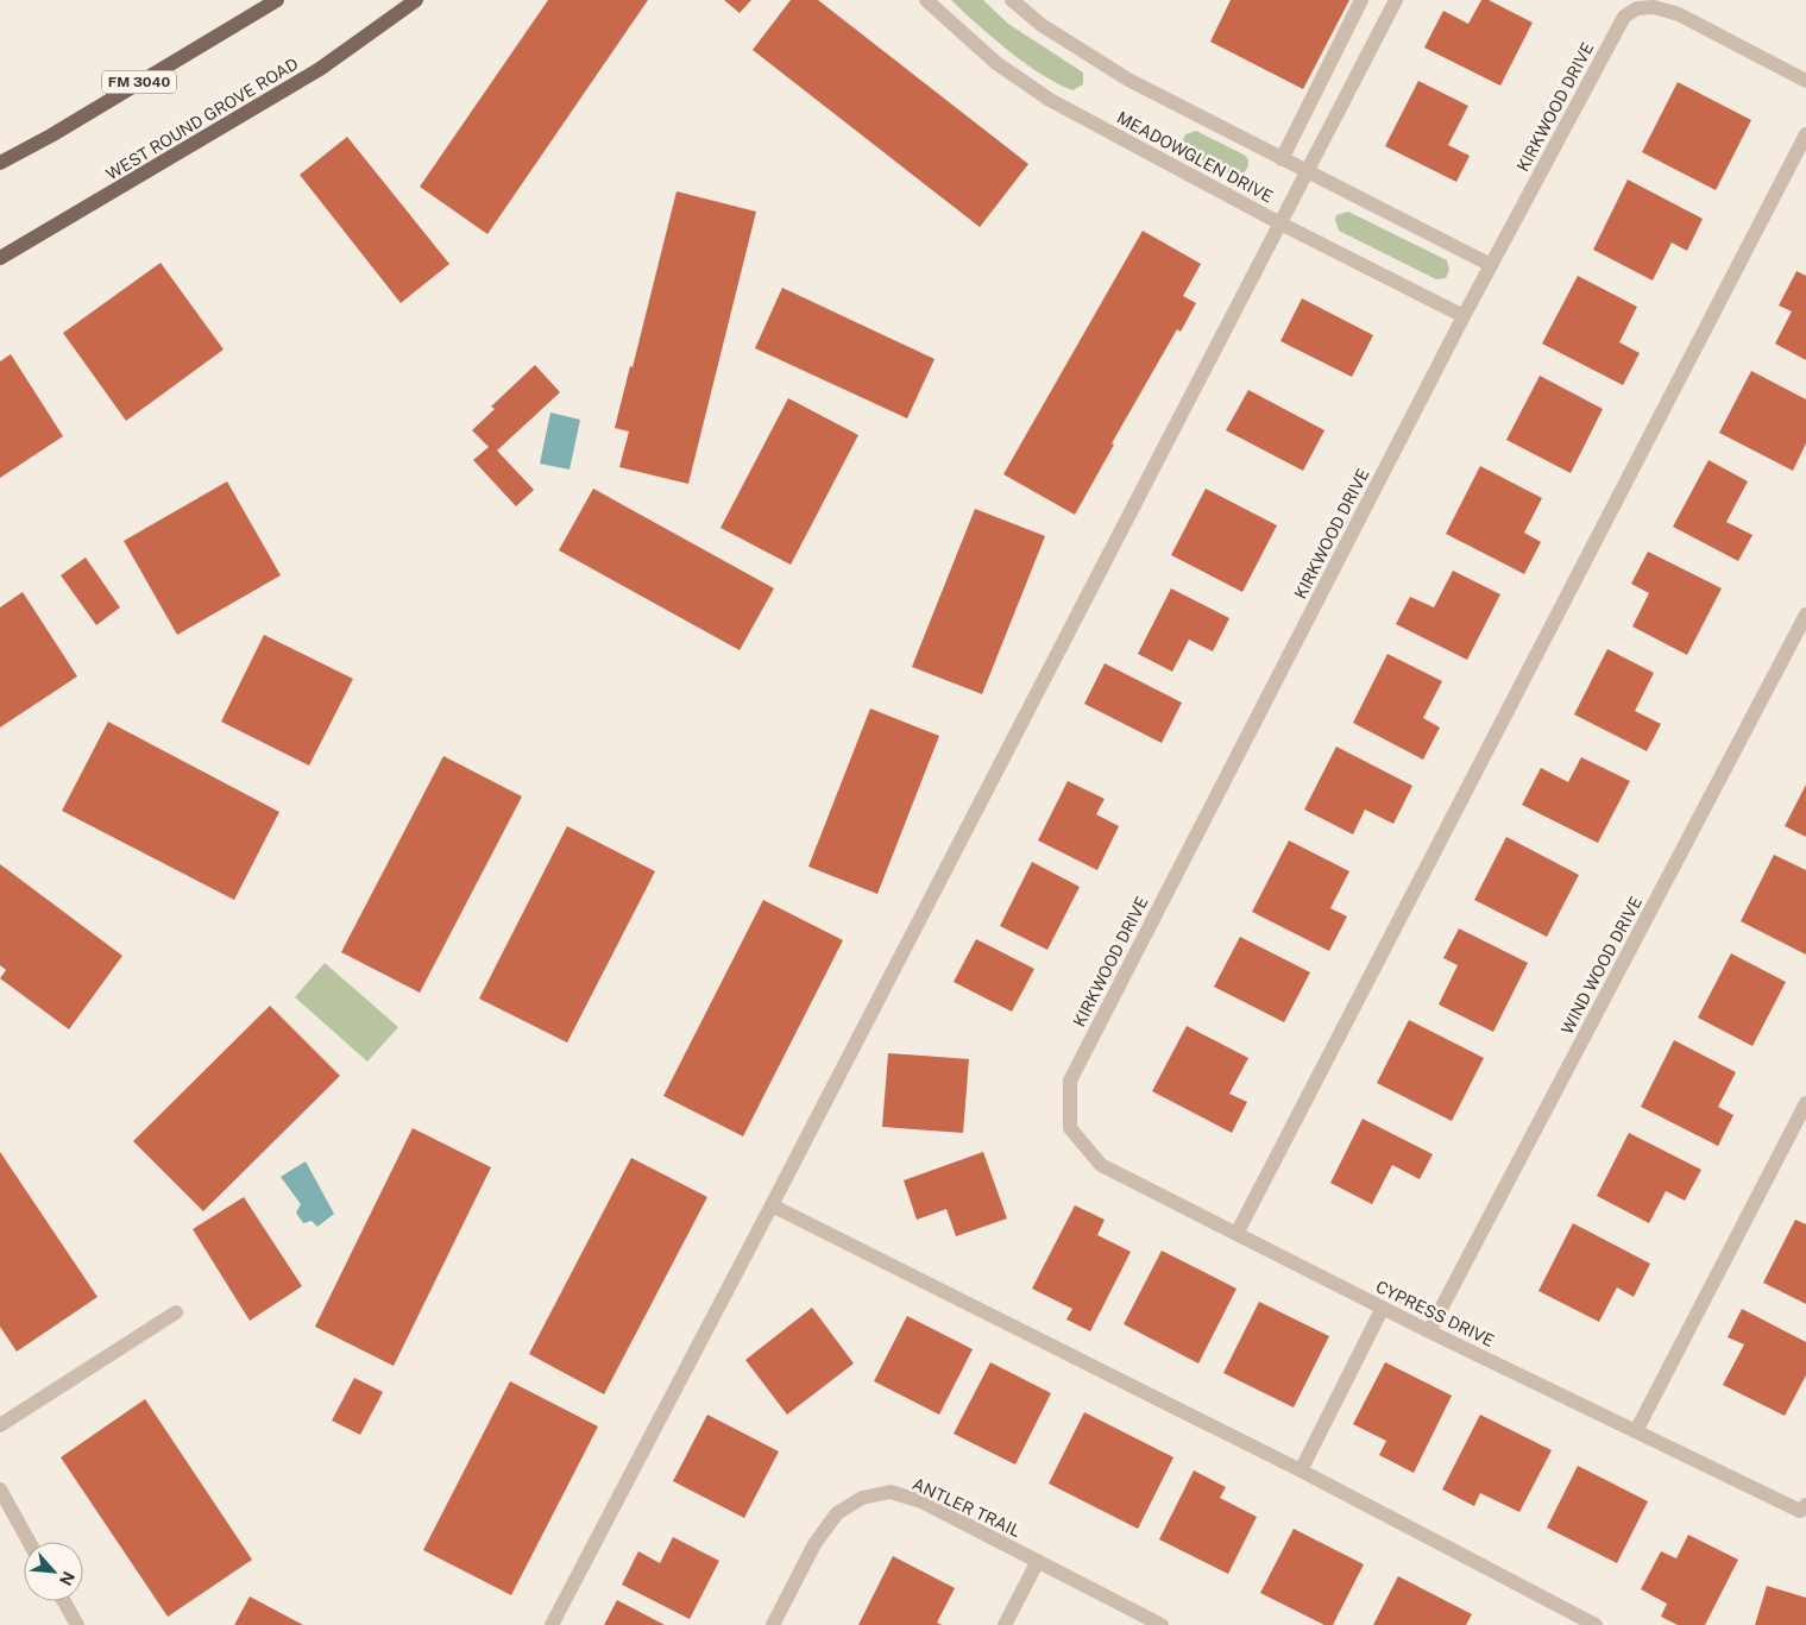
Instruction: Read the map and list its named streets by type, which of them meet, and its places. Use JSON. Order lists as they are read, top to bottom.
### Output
{
  "streets": {
    "main road": ["FM 3040", "WEST ROUND GROVE ROAD"],
    "street": [
      "KIRKWOOD DRIVE",
      "MEADOWGLEN DRIVE",
      "WIND WOOD DRIVE",
      "CYPRESS DRIVE",
      "ANTLER TRAIL"
    ]
  },
  "crossings": [
    ["KIRKWOOD DRIVE", "MEADOWGLEN DRIVE"],
    ["KIRKWOOD DRIVE", "CYPRESS DRIVE"],
    ["WIND WOOD DRIVE", "CYPRESS DRIVE"]
  ],
  "north": "bottom right"
}
